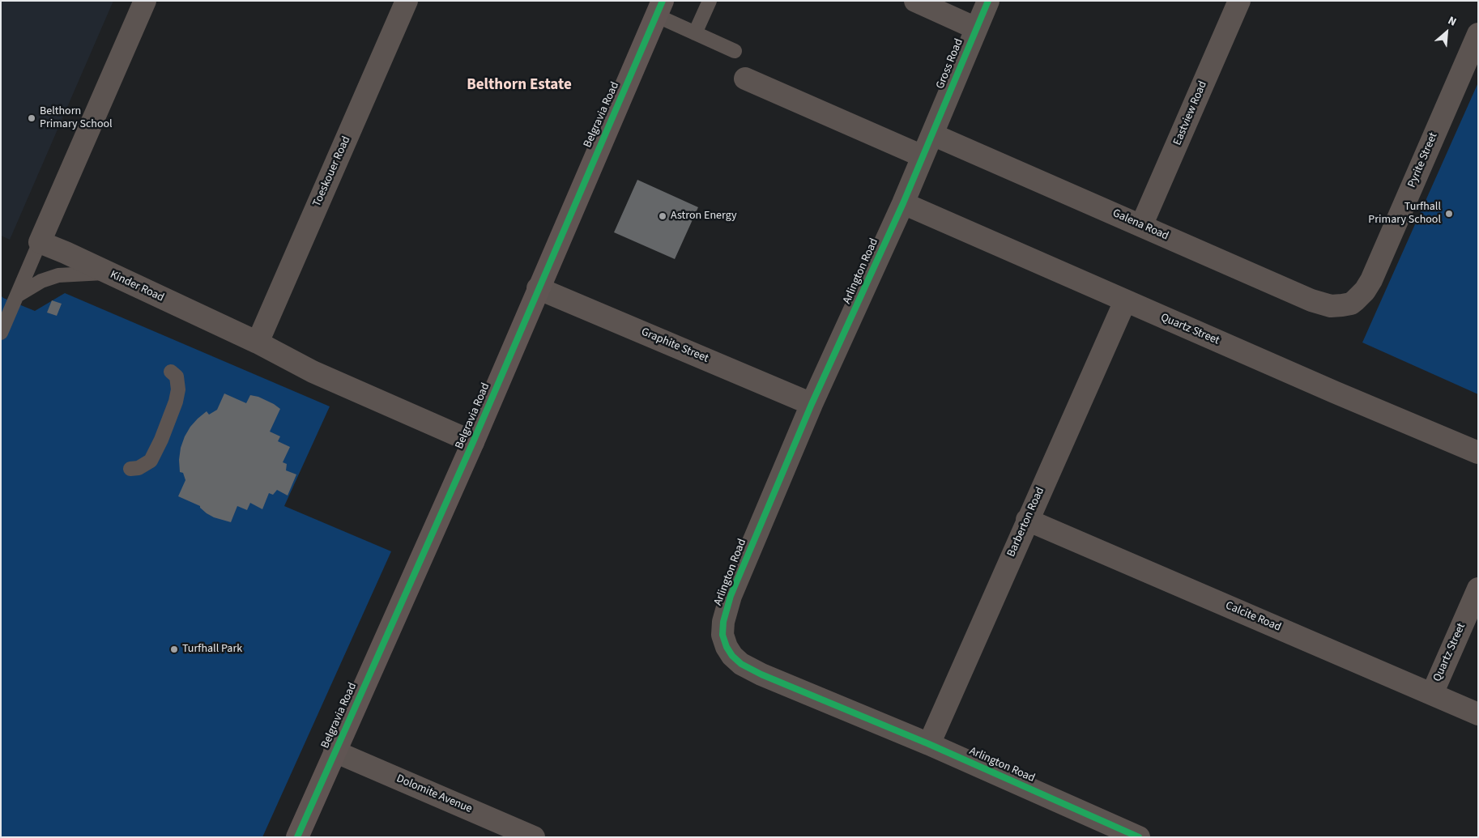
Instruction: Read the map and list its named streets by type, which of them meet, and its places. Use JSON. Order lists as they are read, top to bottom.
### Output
{
  "streets": {
    "street": [
      "Gross Road",
      "Eastview Road",
      "Belgravia Road",
      "Pyrite Street",
      "Toeskouer Road",
      "Galena Road",
      "Arlington Road",
      "Kinder Road",
      "Quartz Street",
      "Graphite Street",
      "Barberton Road",
      "Calcite Road",
      "Dolomite Avenue"
    ]
  },
  "crossings": [
    ["Gross Road", "Galena Road"],
    ["Gross Road", "Arlington Road"],
    ["Eastview Road", "Galena Road"],
    ["Belgravia Road", "Kinder Road"],
    ["Belgravia Road", "Graphite Street"],
    ["Belgravia Road", "Dolomite Avenue"],
    ["Pyrite Street", "Galena Road"],
    ["Toeskouer Road", "Kinder Road"],
    ["Galena Road", "Arlington Road"],
    ["Arlington Road", "Quartz Street"],
    ["Arlington Road", "Graphite Street"],
    ["Arlington Road", "Barberton Road"],
    ["Quartz Street", "Barberton Road"],
    ["Quartz Street", "Calcite Road"],
    ["Barberton Road", "Calcite Road"]
  ],
  "districts": ["Belthorn Estate"],
  "places": [
    "Belthorn Primary School",
    "Turfhall Primary School",
    "Astron Energy",
    "Turfhall Park"
  ],
  "north": "top right"
}
